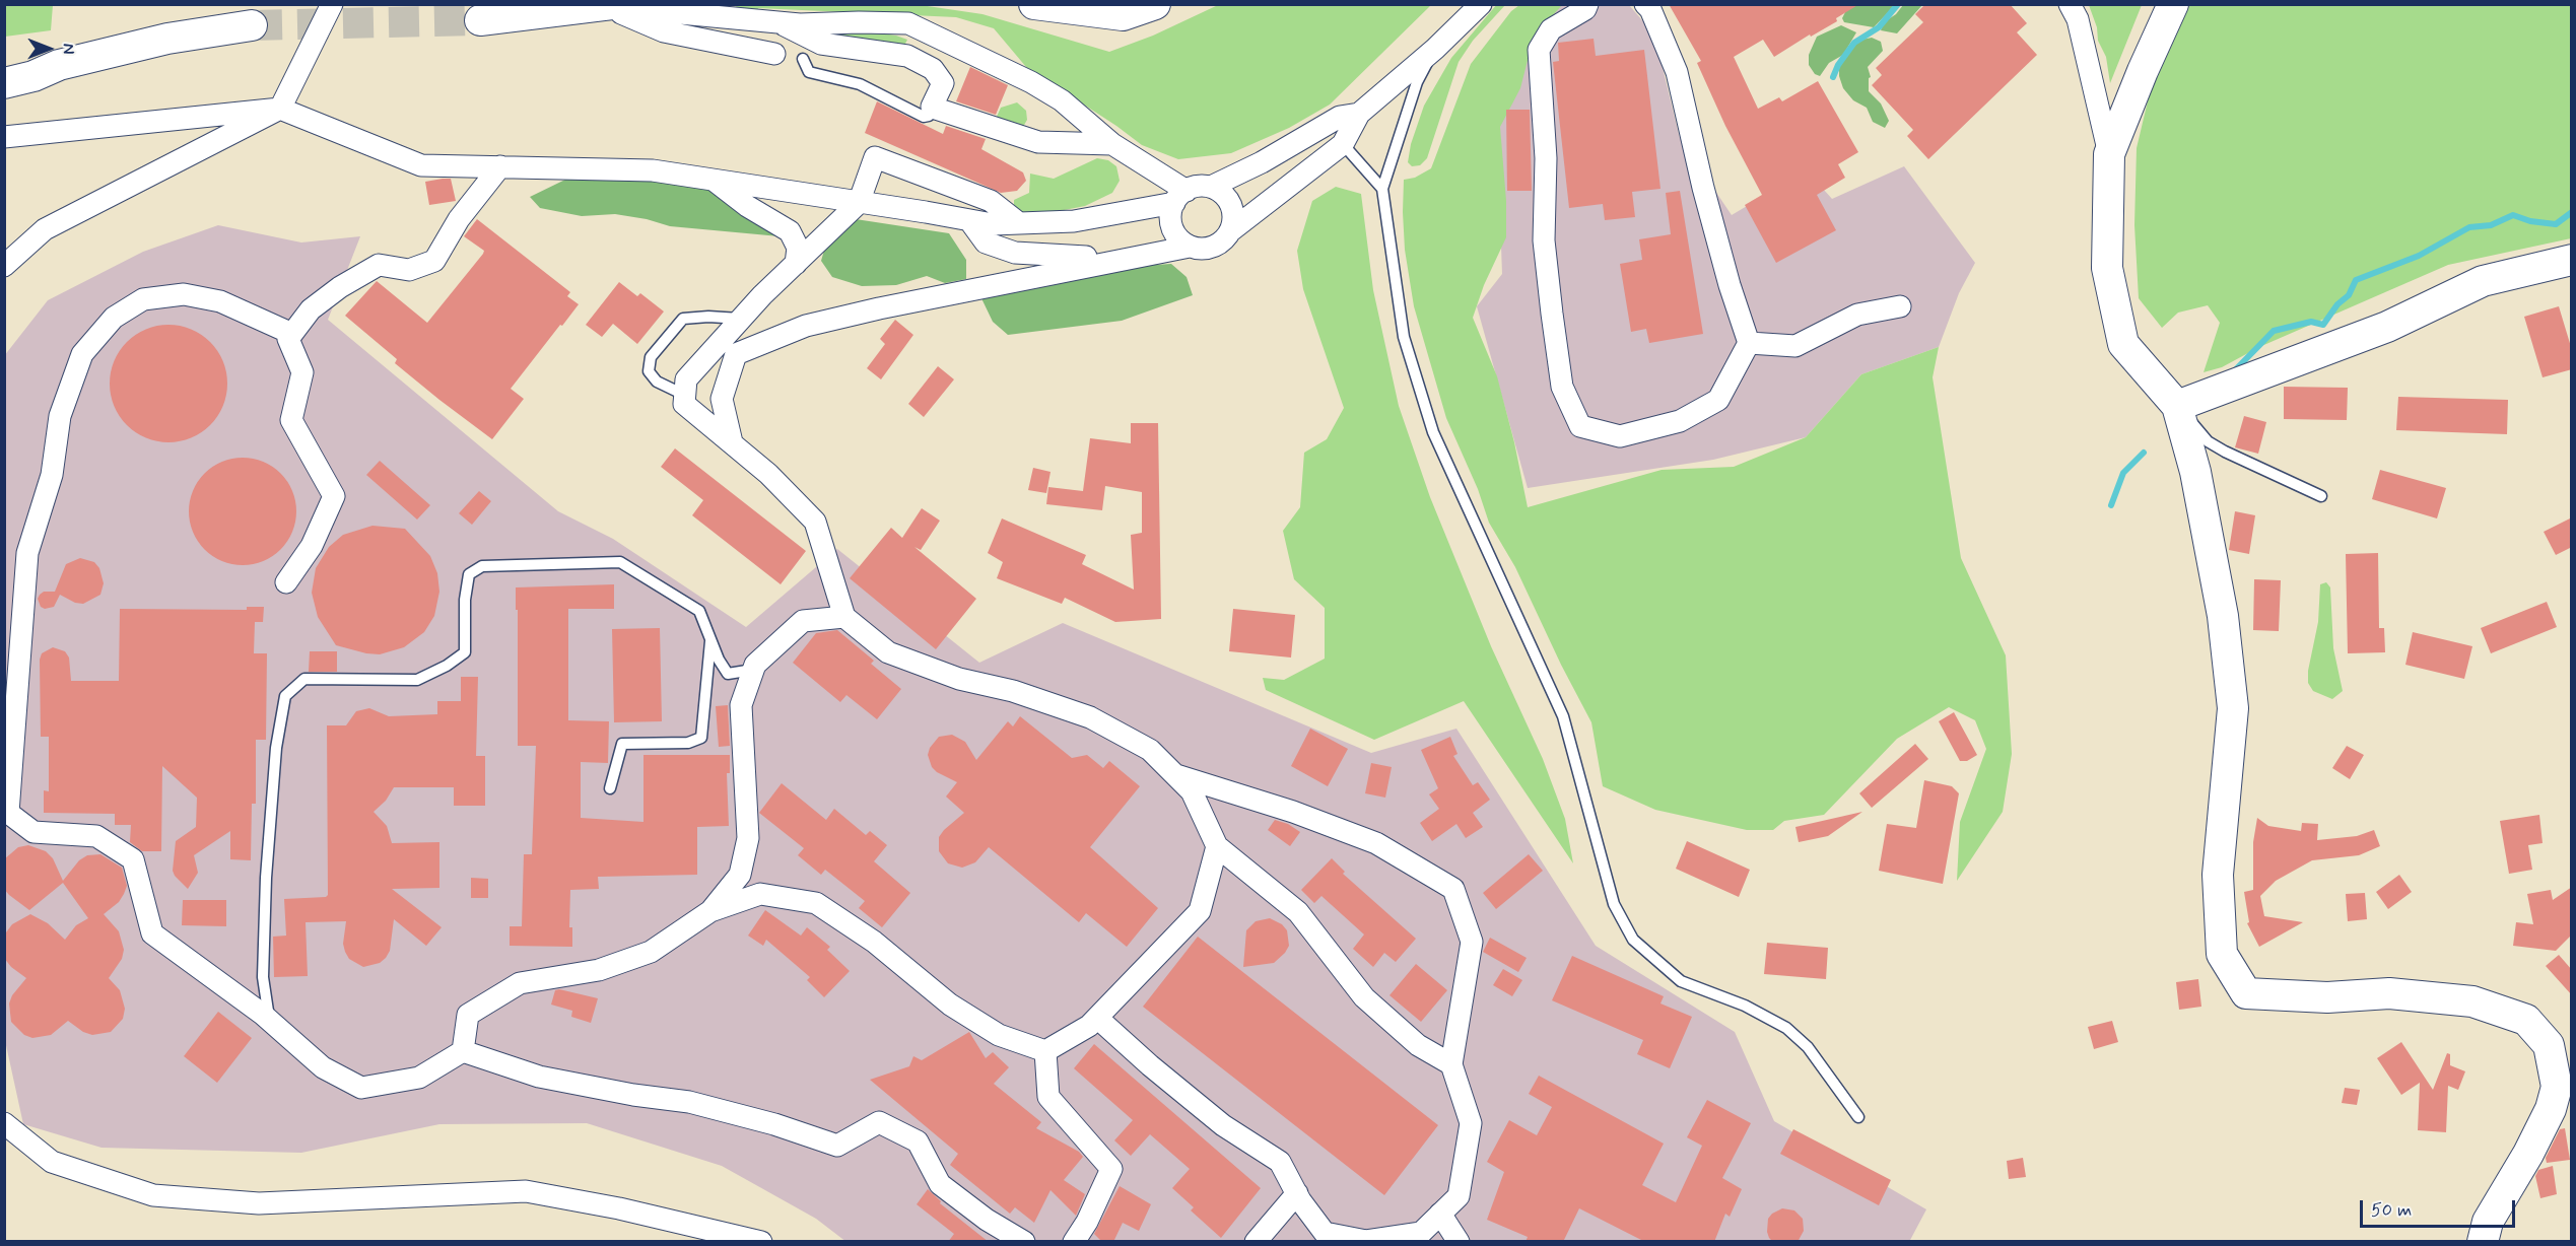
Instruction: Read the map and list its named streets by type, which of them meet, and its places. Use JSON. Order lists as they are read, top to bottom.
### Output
{
  "scale_bar": "50 m",
  "north": "right"
}
